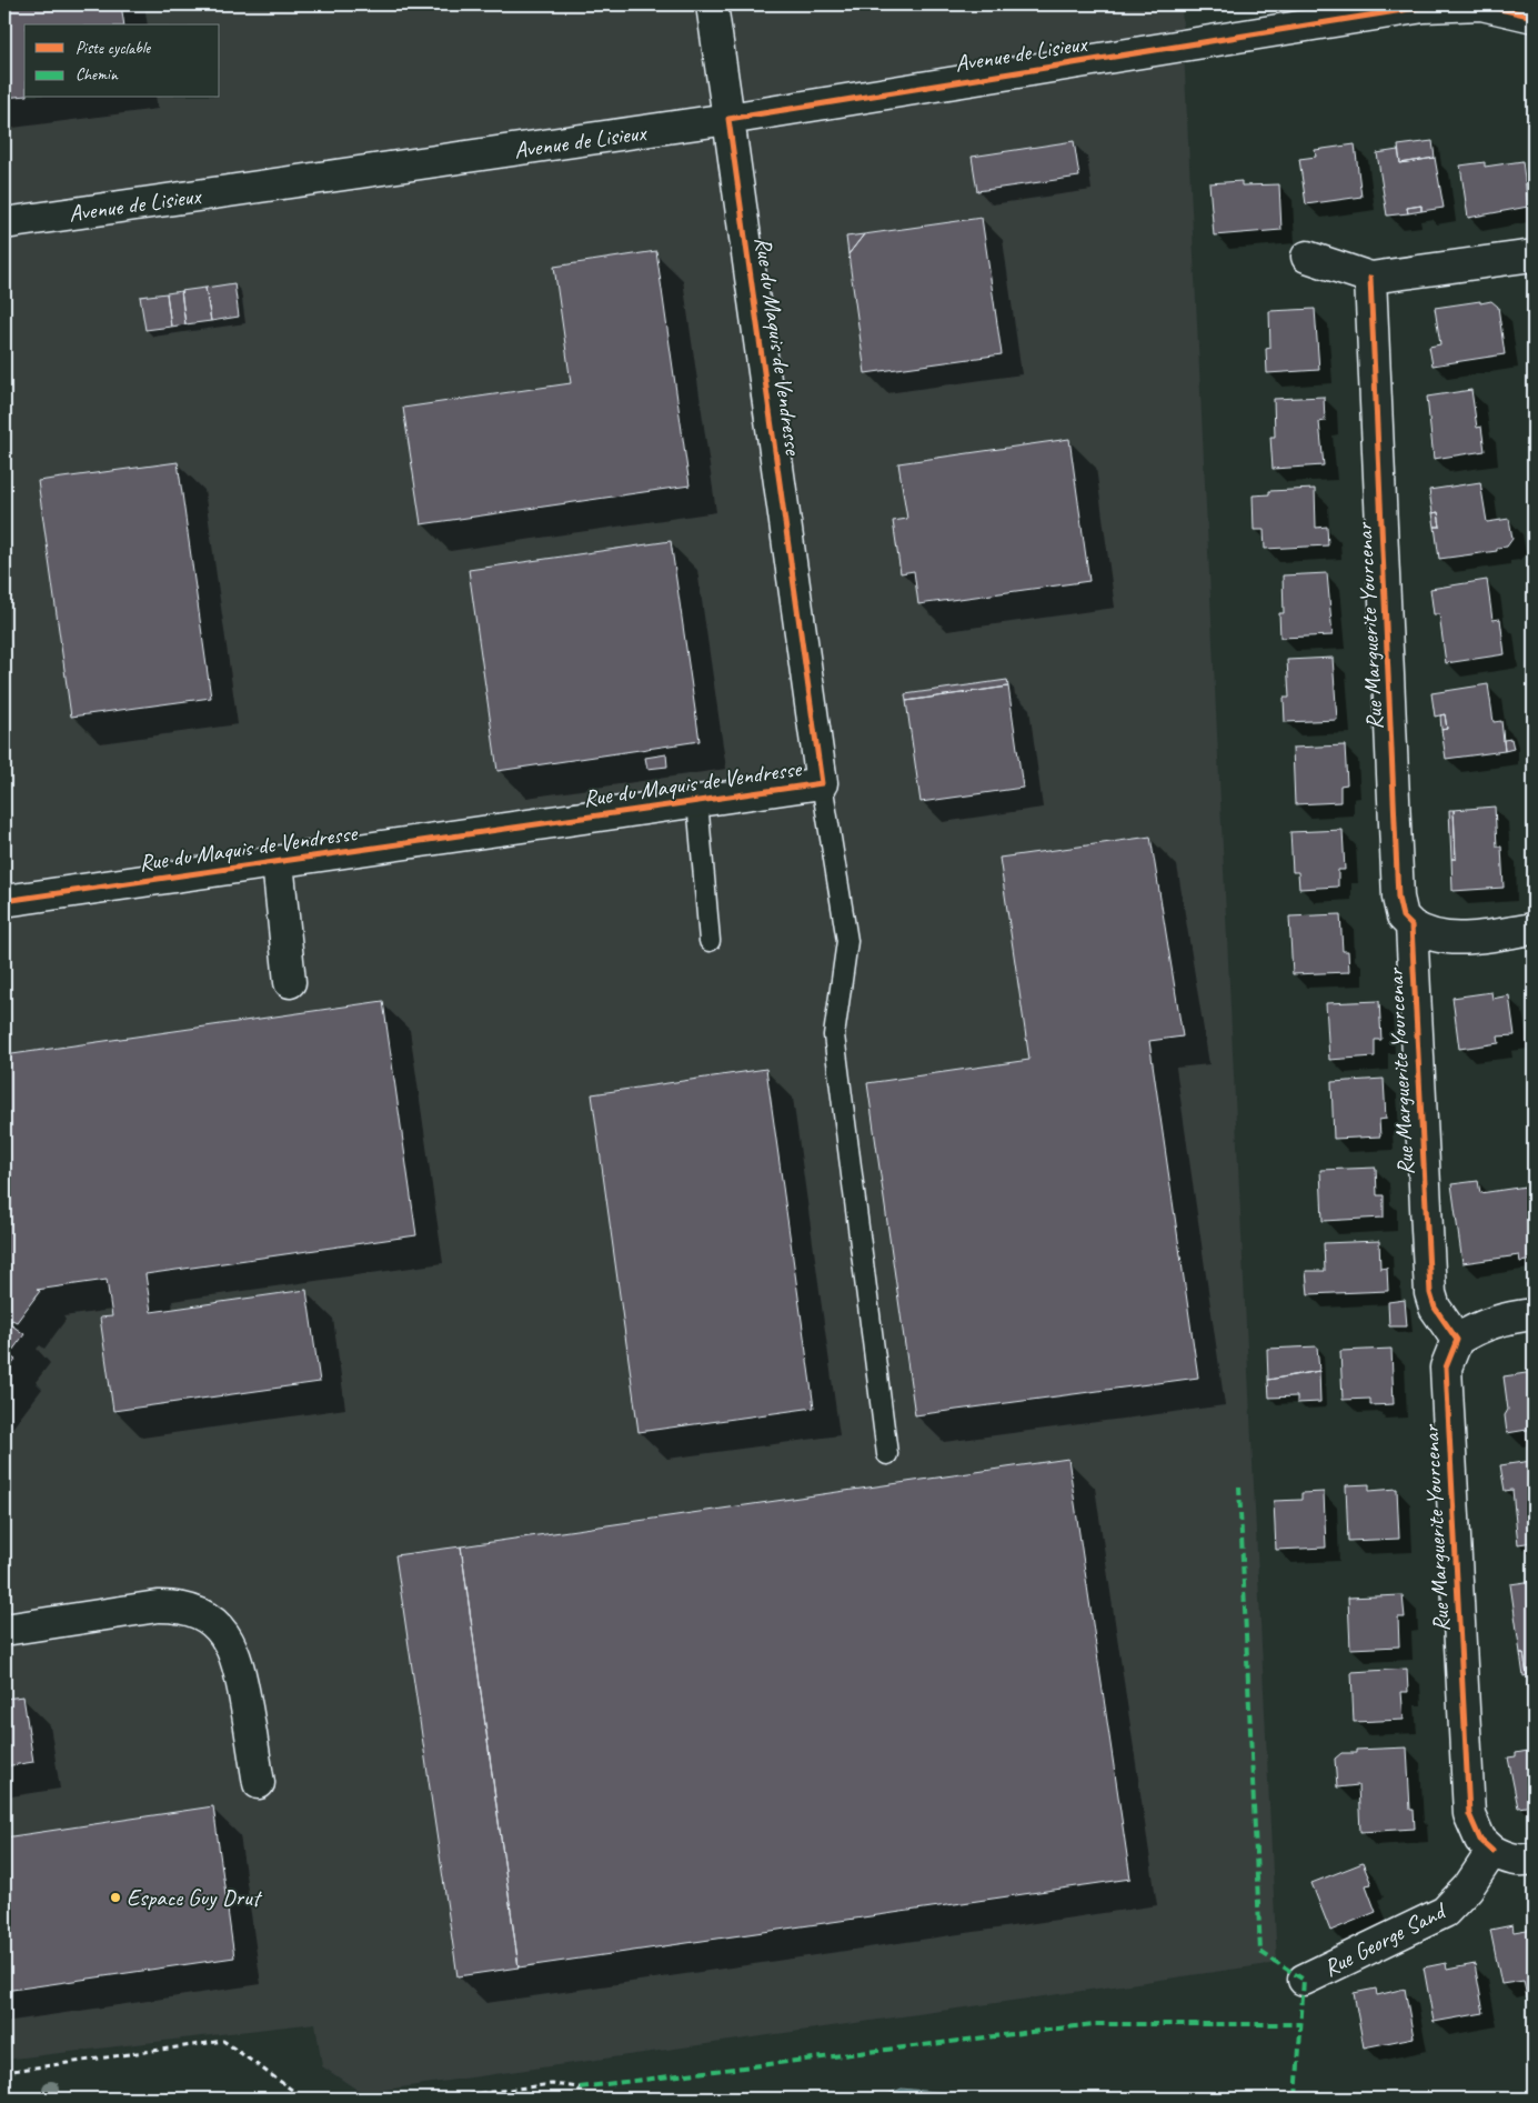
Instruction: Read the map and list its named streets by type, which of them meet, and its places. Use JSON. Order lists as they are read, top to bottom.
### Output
{
  "streets": {
    "street": [
      "Avenue de Lisieux",
      "Rue du Maquis de Vendresse",
      "Rue Marguerite Yourcenar",
      "Rue George Sand"
    ]
  },
  "crossings": [
    ["Avenue de Lisieux", "Rue du Maquis de Vendresse"],
    ["Rue Marguerite Yourcenar", "Rue George Sand"]
  ],
  "places": ["Espace Guy Drut"],
  "legend": ["Piste cyclable", "Chemin"]
}
